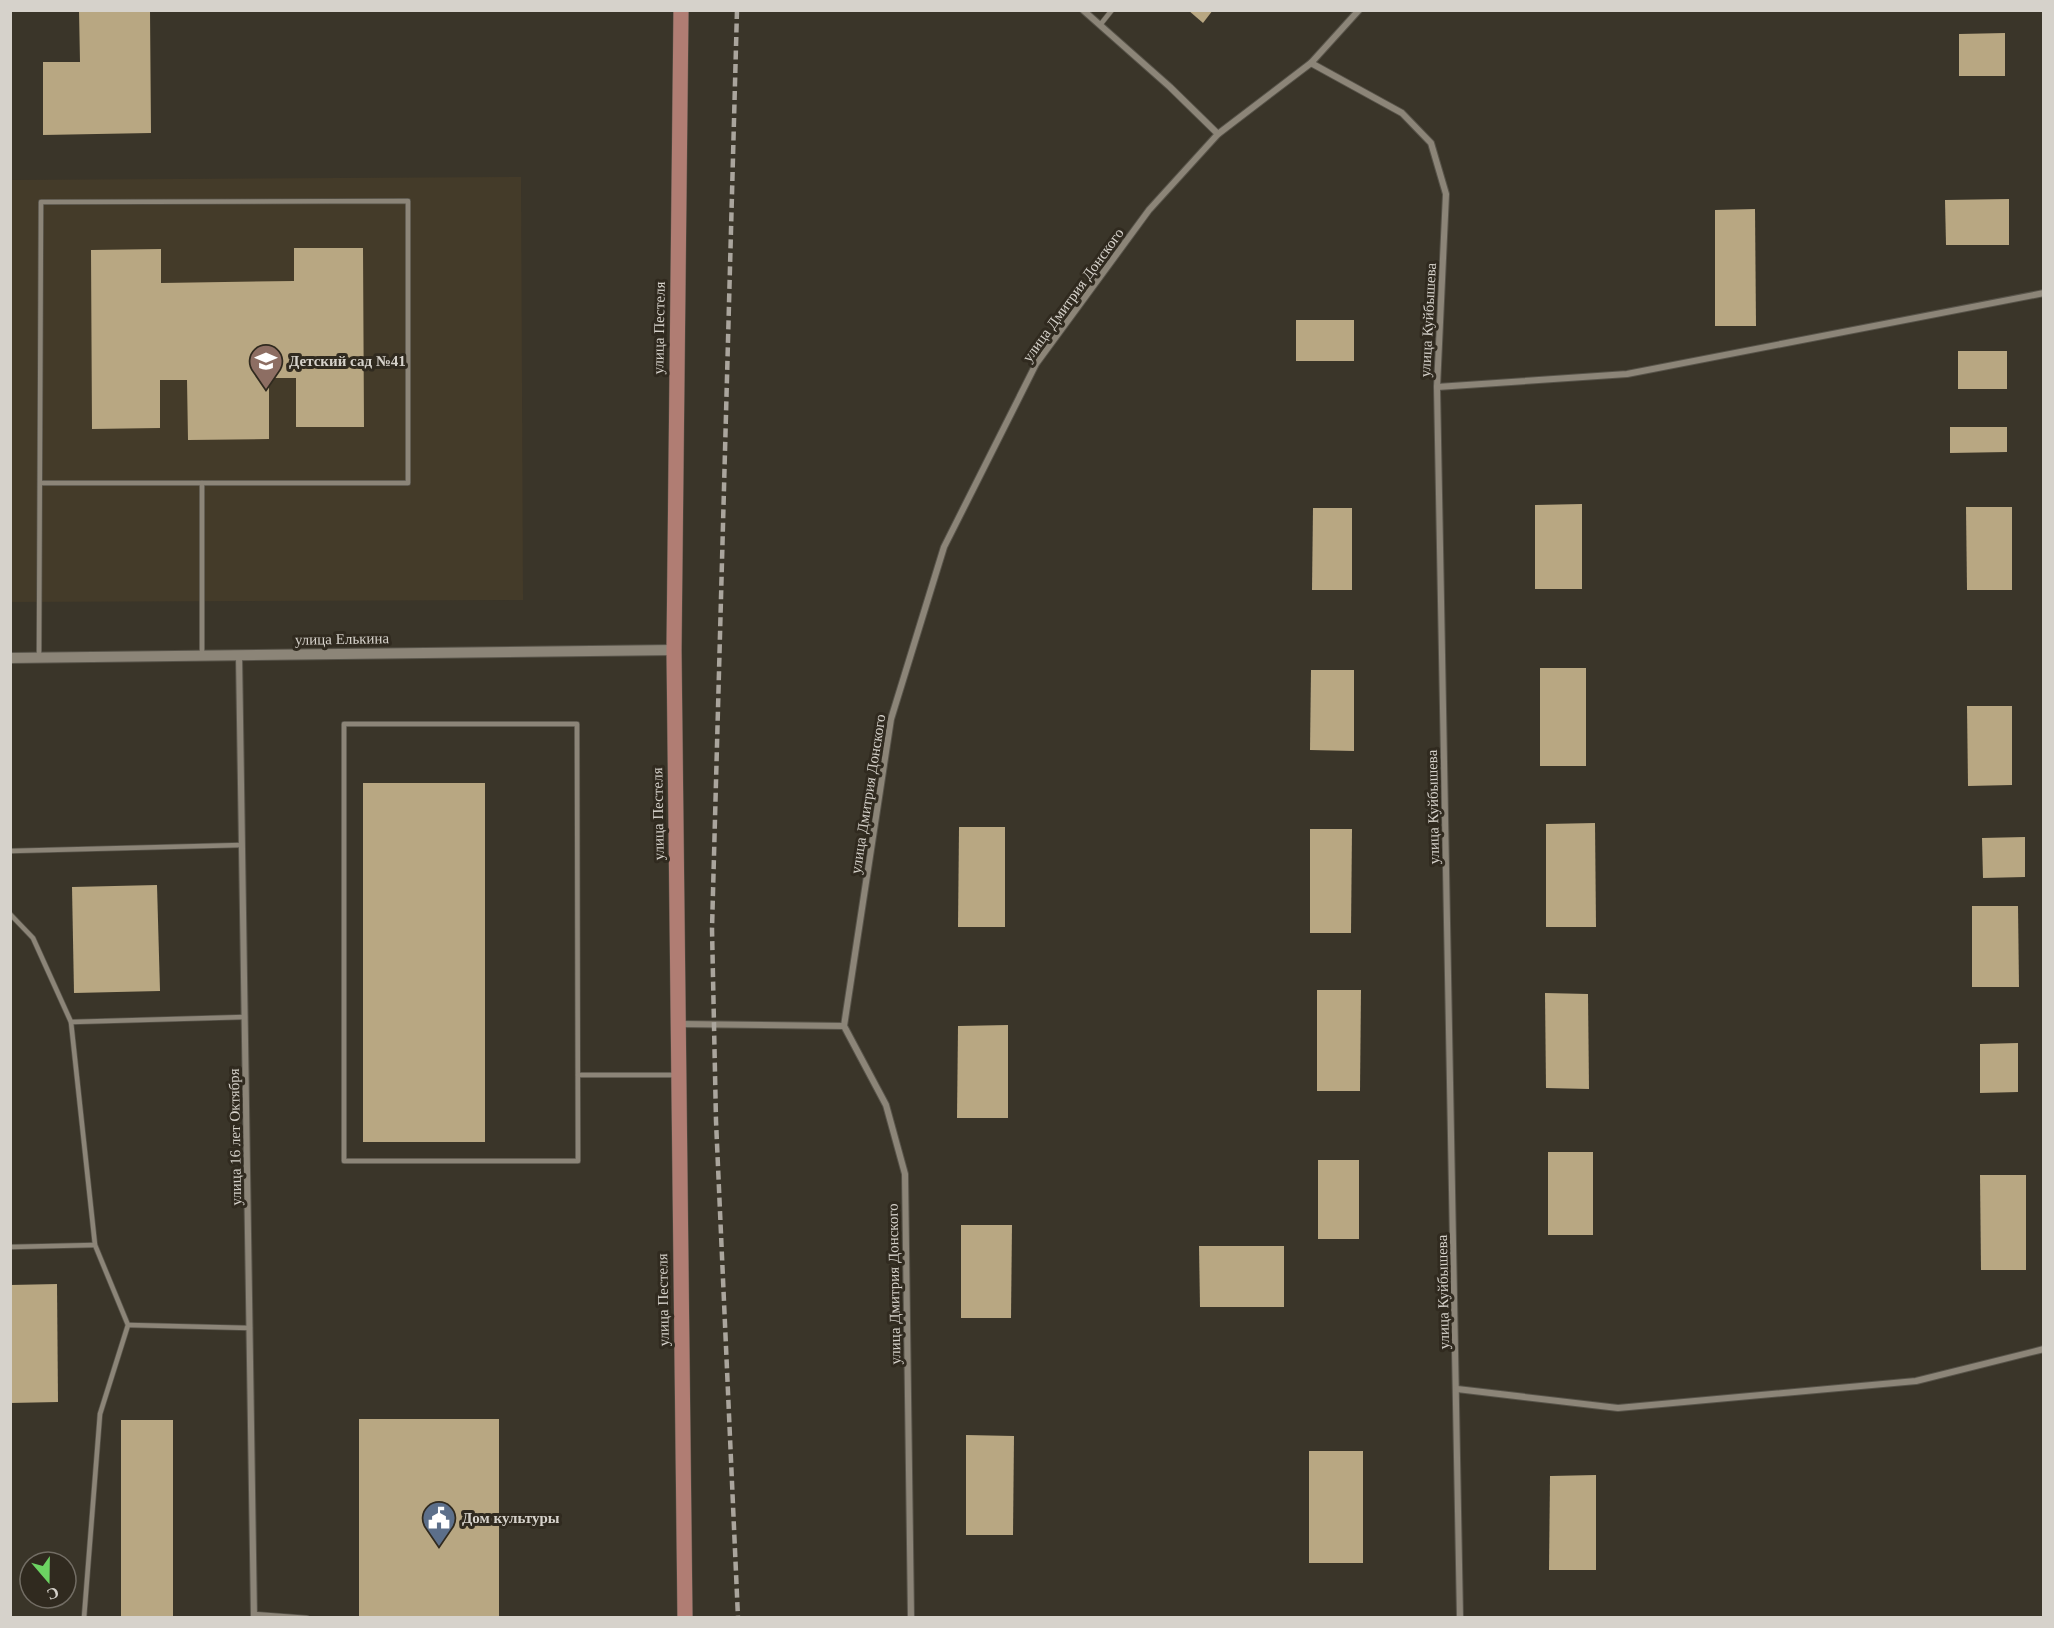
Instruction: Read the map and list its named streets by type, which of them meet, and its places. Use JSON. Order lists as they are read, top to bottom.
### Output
{
  "streets": {
    "main road": ["улица Пестеля"],
    "street": [
      "улица Дмитрия Донского",
      "улица Куйбышева",
      "улица Елькина",
      "улица 16 лет Октября"
    ]
  },
  "crossings": [
    ["улица Дмитрия Донского", "улица Куйбышева"],
    ["улица Пестеля", "улица Елькина"],
    ["улица Елькина", "улица 16 лет Октября"]
  ],
  "places": {
    "school or university": ["Детский сад №41"],
    "public building": ["Дом культуры"]
  },
  "north": "bottom"
}
